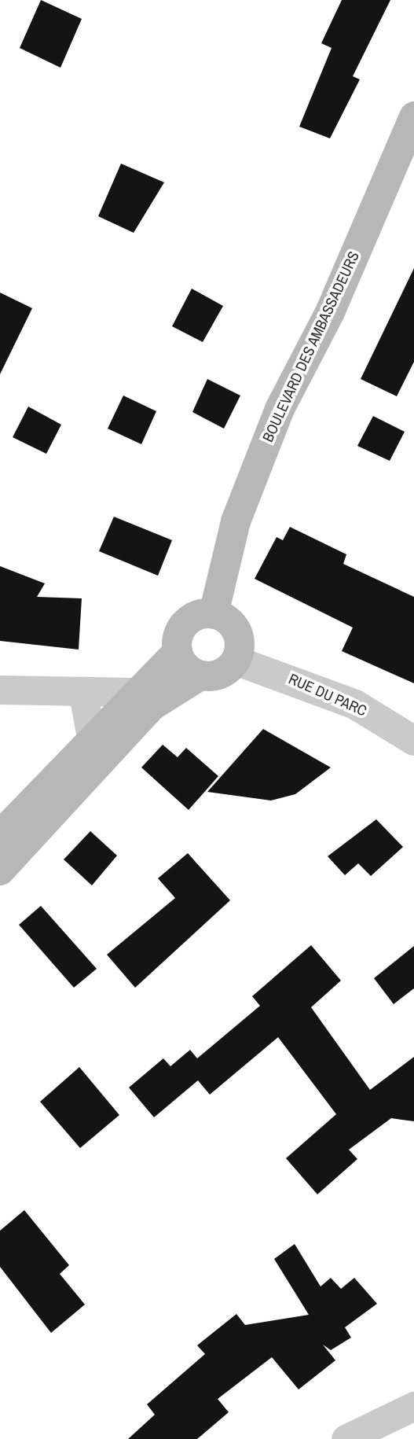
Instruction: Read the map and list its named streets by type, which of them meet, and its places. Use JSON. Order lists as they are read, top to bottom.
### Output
{
  "streets": {
    "main road": ["BOULEVARD DES AMBASSADEURS"],
    "street": ["RUE DU PARC"]
  },
  "crossings": [
    ["BOULEVARD DES AMBASSADEURS", "RUE DU PARC"]
  ]
}
